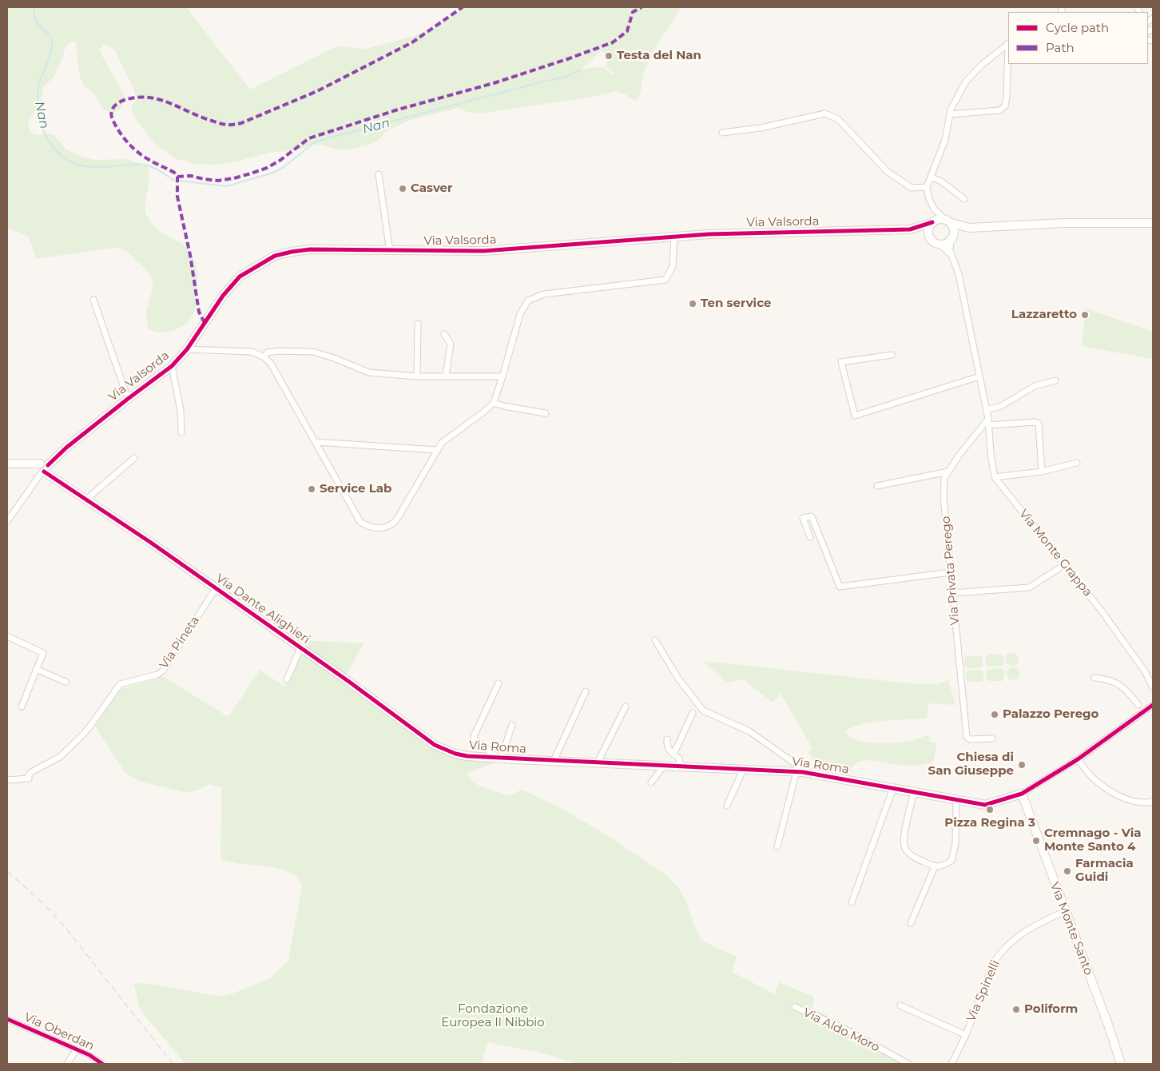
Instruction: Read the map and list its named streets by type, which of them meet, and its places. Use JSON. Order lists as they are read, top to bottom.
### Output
{
  "streets": {
    "street": [
      "Via Valsorda",
      "Via Monte Grappa",
      "Via Privata Perego",
      "Via Dante Alighieri",
      "Via Pineta",
      "Via Roma",
      "Via Monte Santo",
      "Via Spinelli",
      "Via Aldo Moro",
      "Via Oberdan"
    ]
  },
  "crossings": [
    ["Via Valsorda", "Via Monte Grappa"],
    ["Via Valsorda", "Via Dante Alighieri"],
    ["Via Monte Grappa", "Via Privata Perego"],
    ["Via Dante Alighieri", "Via Pineta"],
    ["Via Dante Alighieri", "Via Roma"],
    ["Via Roma", "Via Monte Santo"],
    ["Via Monte Santo", "Via Spinelli"]
  ],
  "water": ["Nan"],
  "parks": ["Fondazione Europea Il Nibbio"],
  "places": [
    "Testa del Nan",
    "Casver",
    "Ten service",
    "Lazzaretto",
    "Service Lab",
    "Palazzo Perego",
    "Chiesa di San Giuseppe",
    "Pizza Regina 3",
    "Cremnago - Via Monte Santo 4",
    "Farmacia Guidi",
    "Poliform"
  ],
  "legend": ["Cycle path", "Path"]
}
